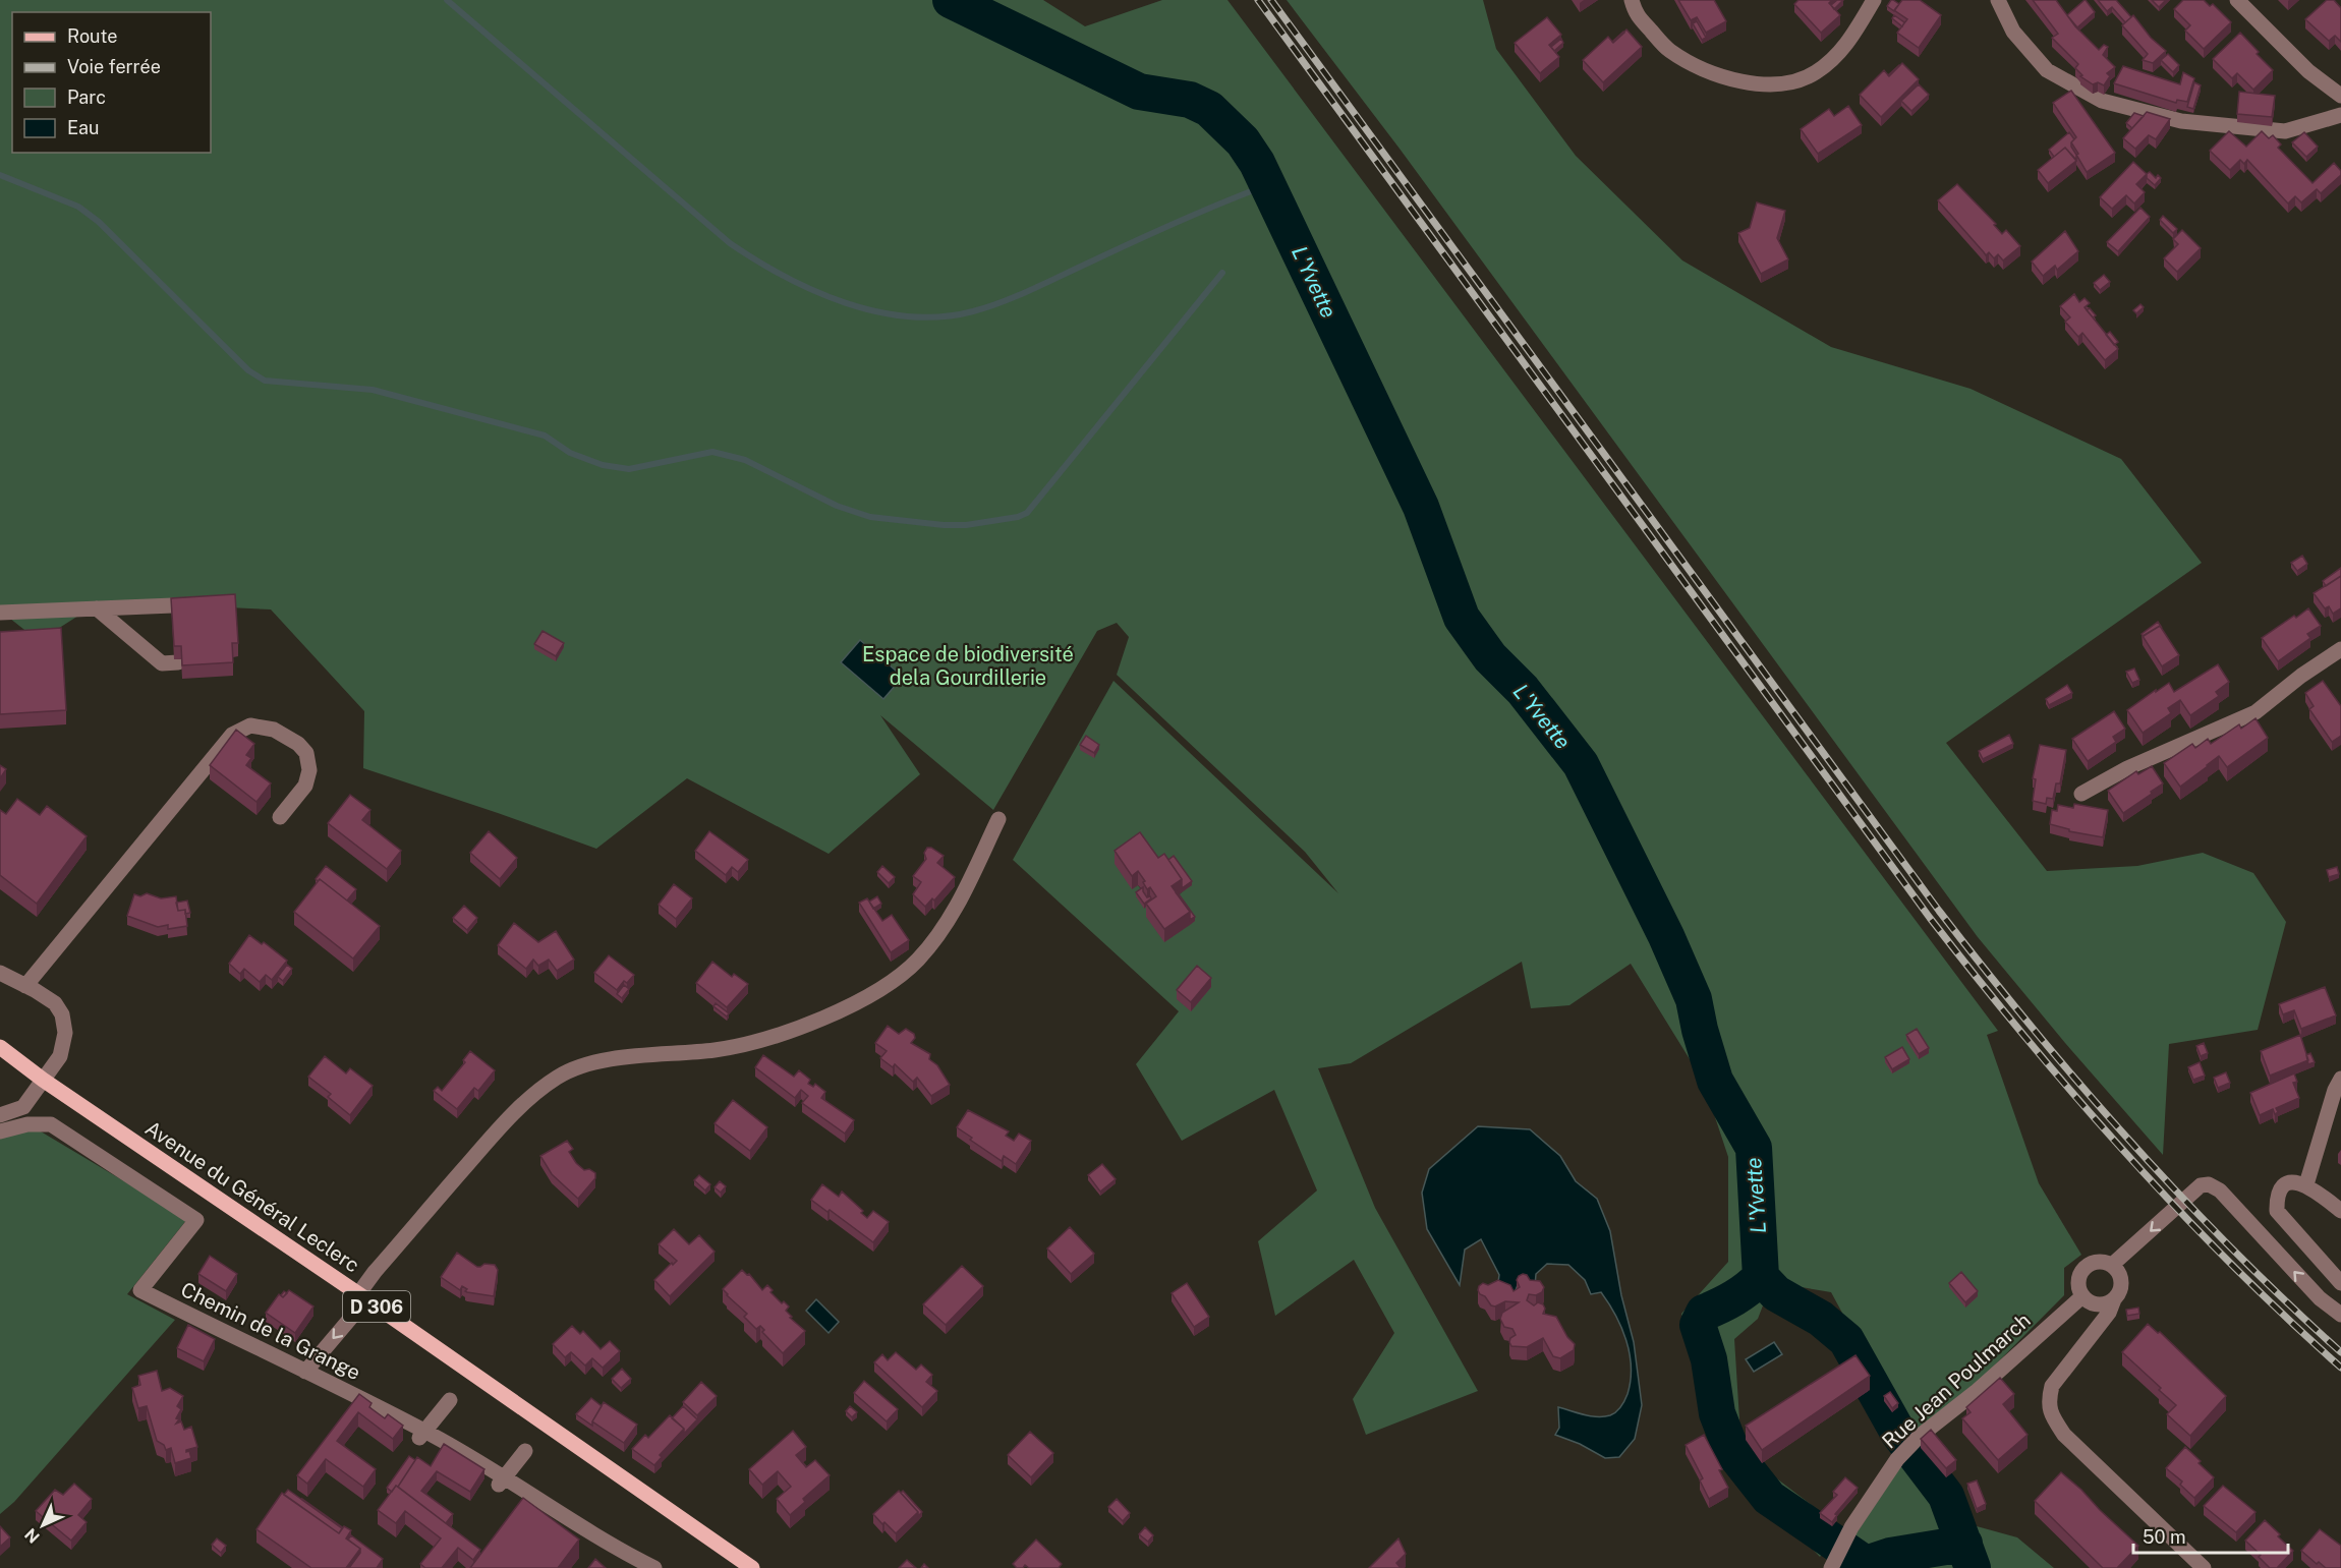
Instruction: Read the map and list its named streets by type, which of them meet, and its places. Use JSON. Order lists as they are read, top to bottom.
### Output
{
  "streets": {
    "main road": ["Avenue du Général Leclerc", "D 306"],
    "street": ["Chemin de la Grange", "Rue Jean Poulmarch"]
  },
  "water": ["L'Yvette"],
  "parks": ["Espace de biodiversité dela Gourdillerie"],
  "legend": [
    "Route",
    "Voie ferrée",
    "Parc",
    "Eau"
  ],
  "scale_bar": "50 m",
  "north": "bottom left"
}
